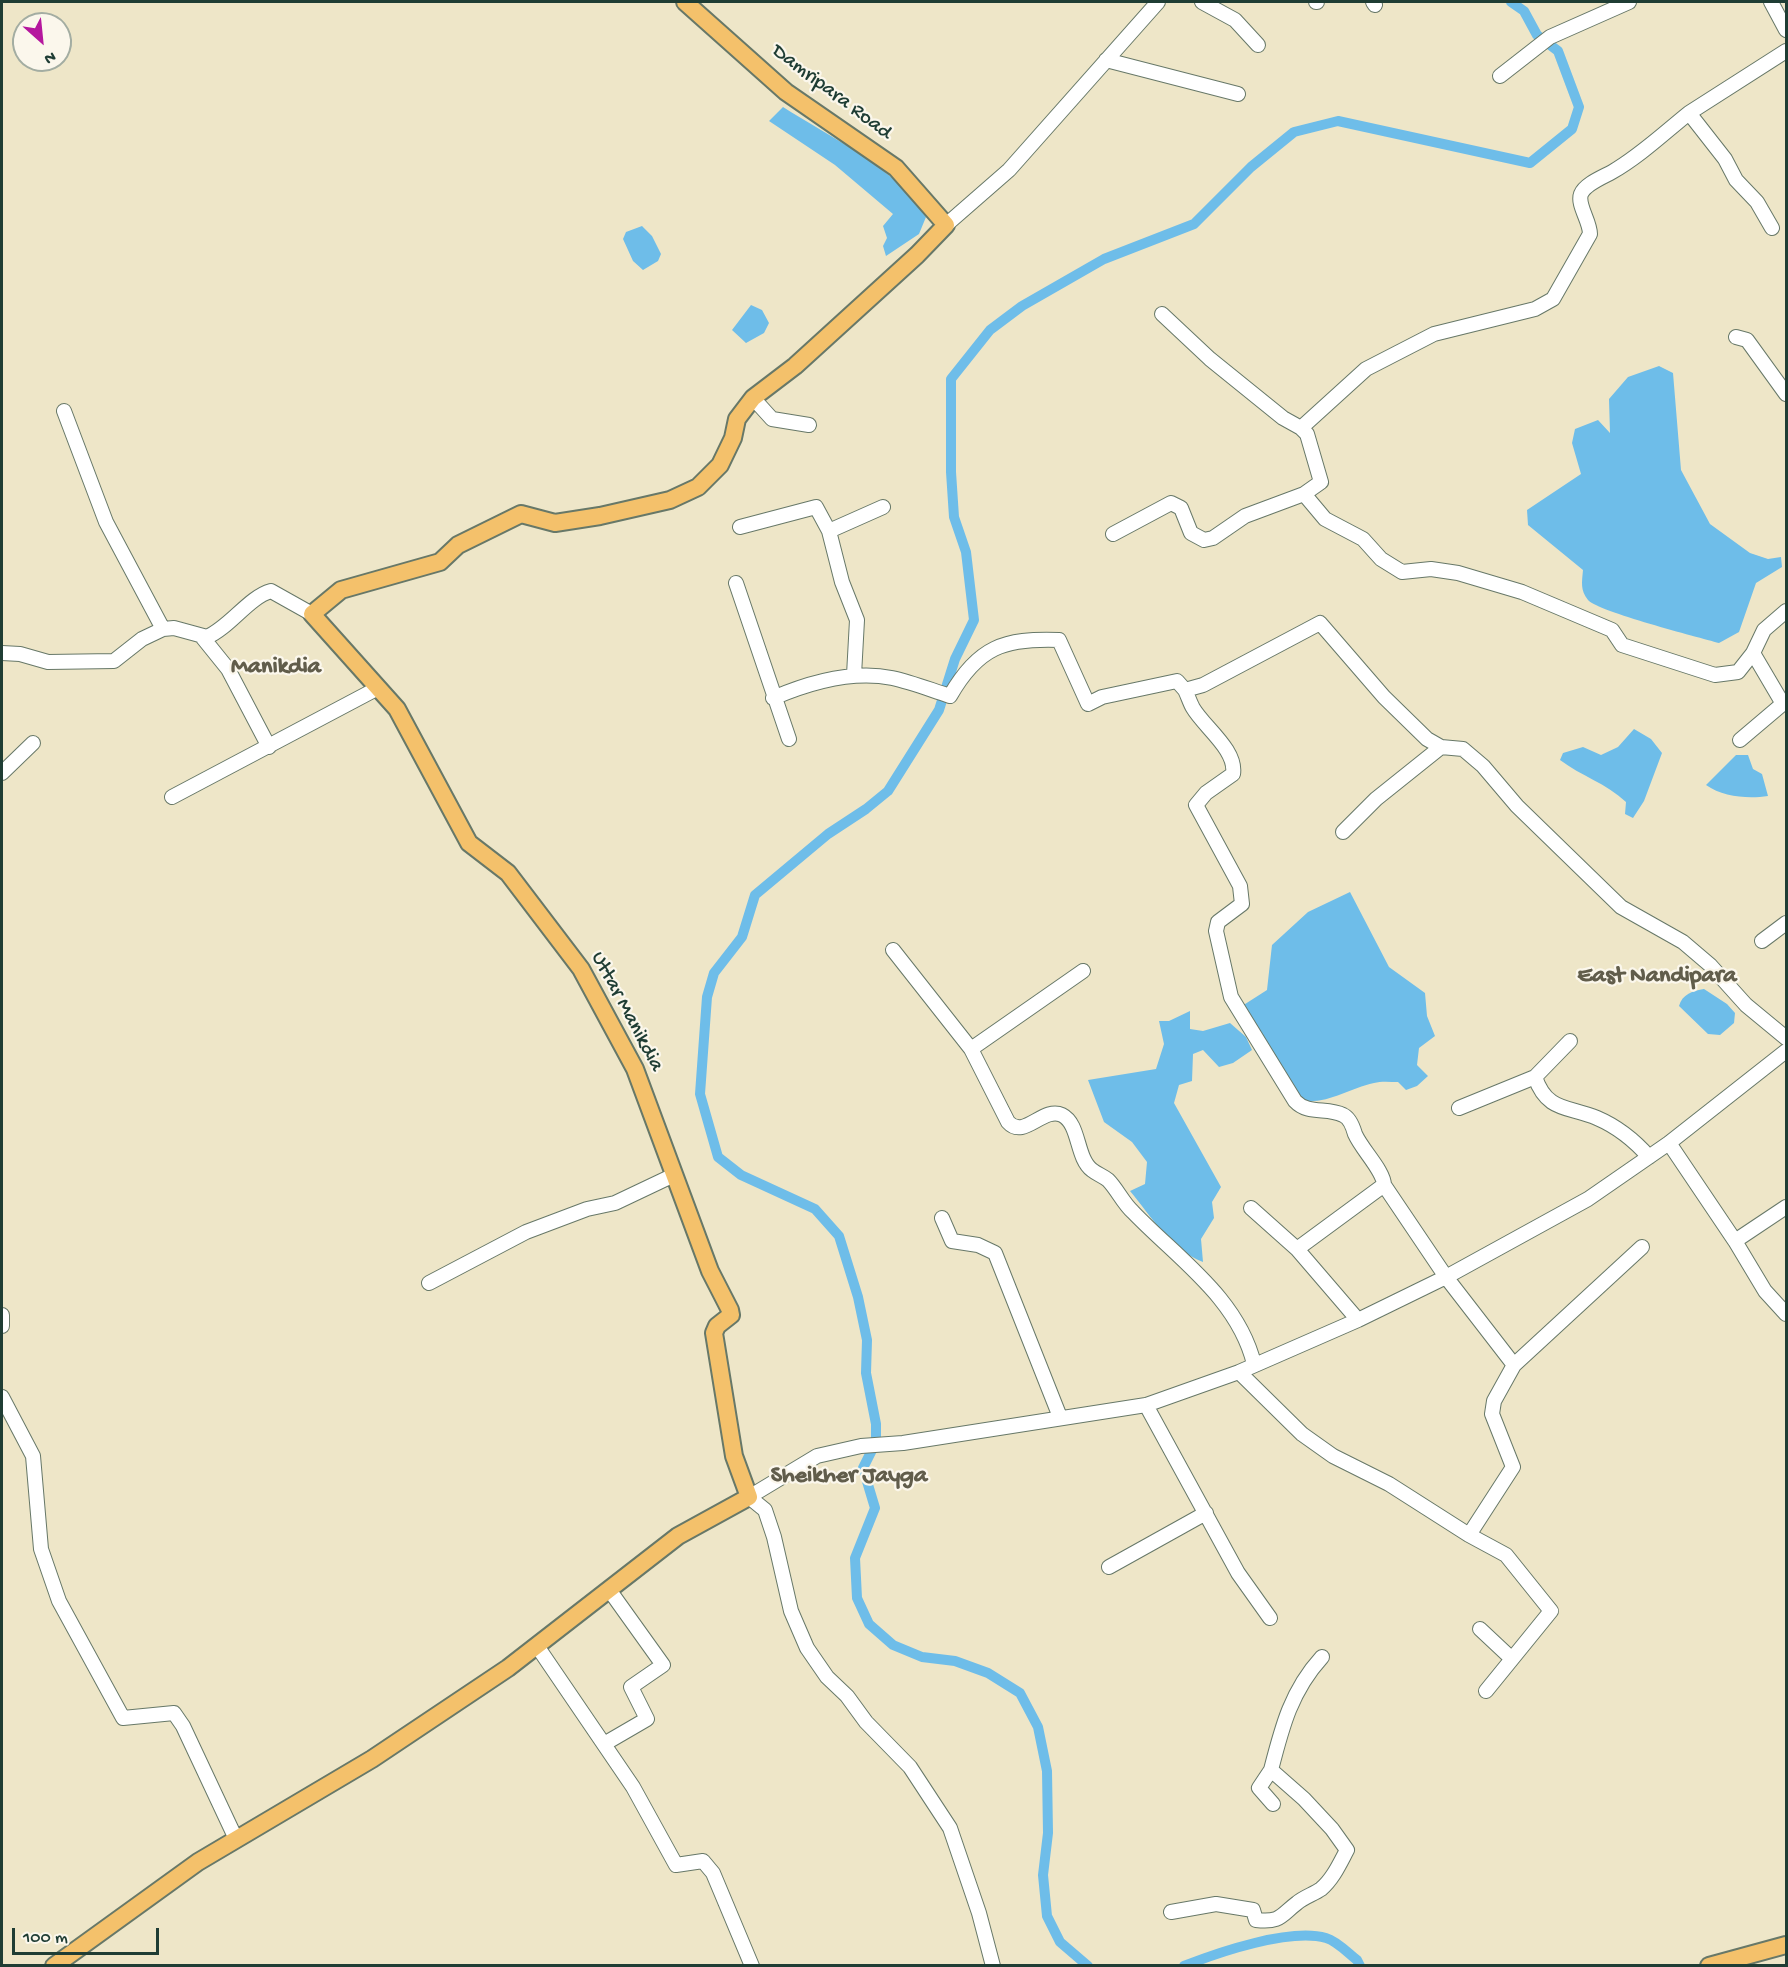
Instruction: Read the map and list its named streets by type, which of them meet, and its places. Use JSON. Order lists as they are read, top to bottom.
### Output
{
  "streets": {
    "main road": ["Damripara Road", "Uttar Manikdia"]
  },
  "districts": ["Manikdia", "East Nandipara", "Sheikher Jayga"],
  "scale_bar": "100 m",
  "north": "bottom right"
}
